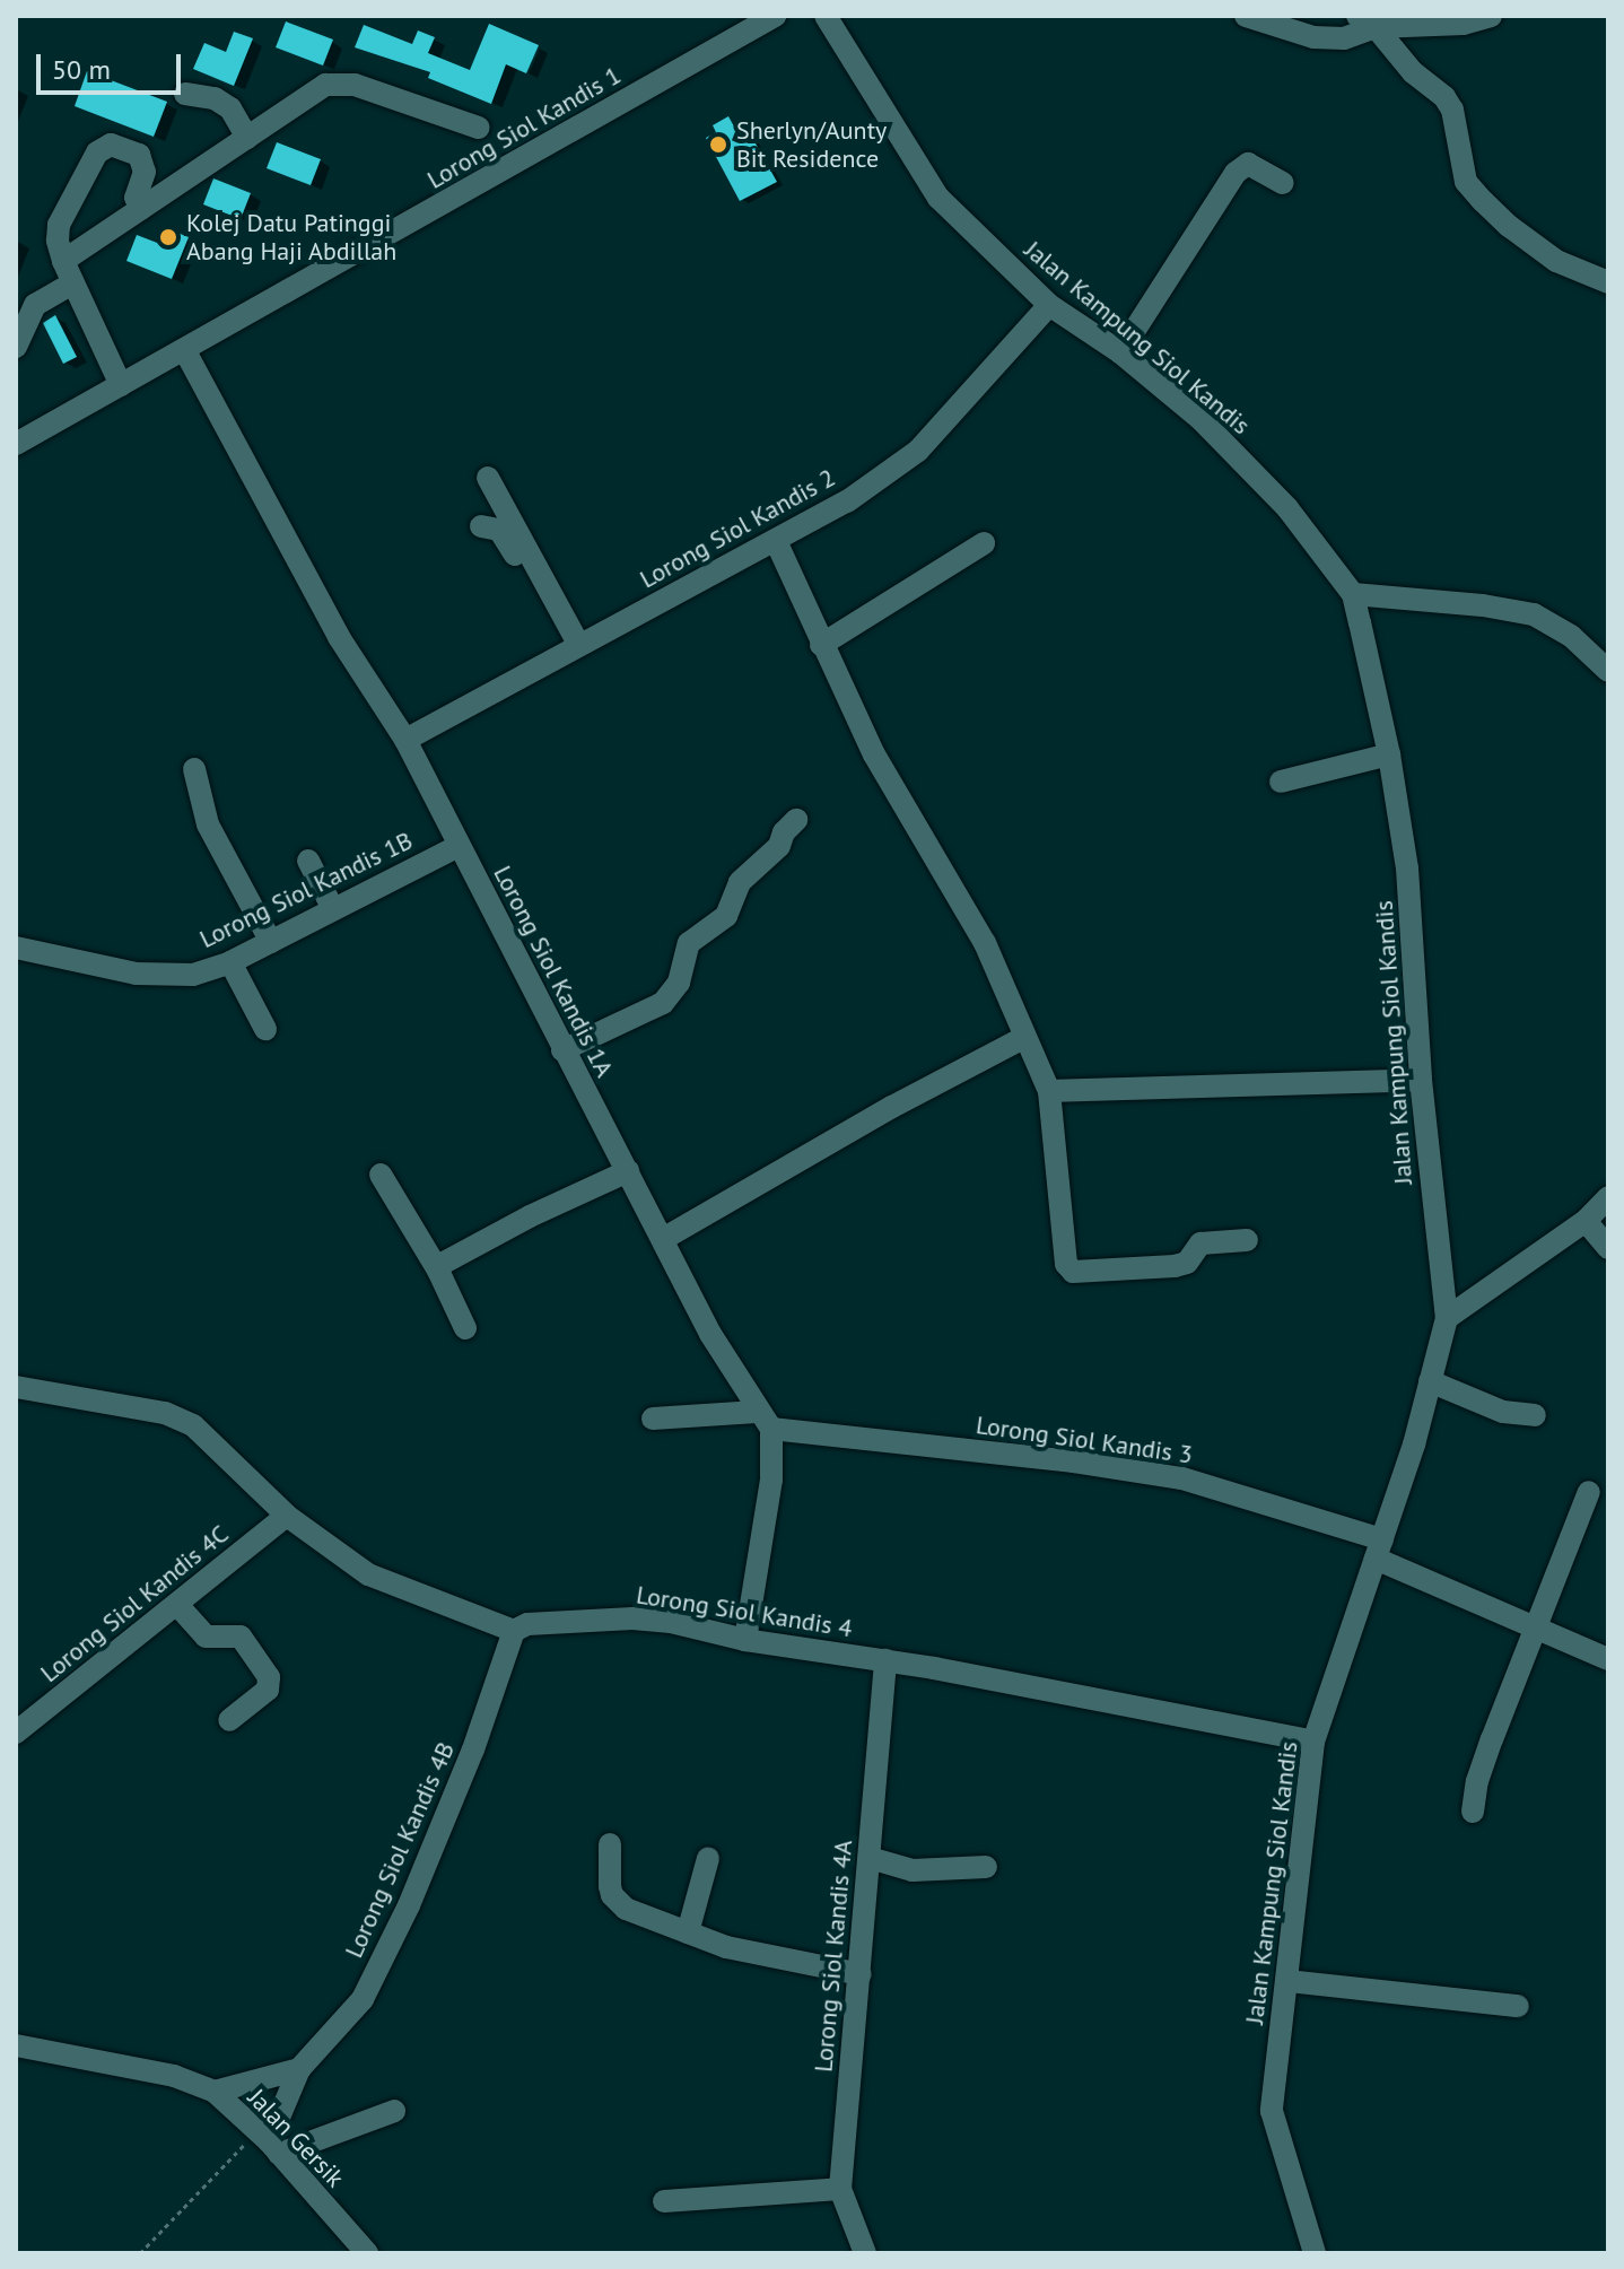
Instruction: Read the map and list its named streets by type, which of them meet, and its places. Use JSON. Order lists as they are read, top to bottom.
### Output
{
  "streets": {
    "street": [
      "Lorong Siol Kandis 1",
      "Jalan Kampung Siol Kandis",
      "Lorong Siol Kandis 2",
      "Lorong Siol Kandis 1B",
      "Lorong Siol Kandis 1A",
      "Lorong Siol Kandis 3",
      "Lorong Siol Kandis 4C",
      "Lorong Siol Kandis 4",
      "Lorong Siol Kandis 4B",
      "Lorong Siol Kandis 4A",
      "Jalan Gersik"
    ]
  },
  "crossings": [
    ["Lorong Siol Kandis 1", "Lorong Siol Kandis 1A"],
    ["Jalan Kampung Siol Kandis", "Lorong Siol Kandis 2"],
    ["Jalan Kampung Siol Kandis", "Lorong Siol Kandis 3"],
    ["Jalan Kampung Siol Kandis", "Lorong Siol Kandis 4"],
    ["Lorong Siol Kandis 2", "Lorong Siol Kandis 1A"],
    ["Lorong Siol Kandis 1B", "Lorong Siol Kandis 1A"],
    ["Lorong Siol Kandis 1A", "Lorong Siol Kandis 3"],
    ["Lorong Siol Kandis 4", "Lorong Siol Kandis 4B"],
    ["Lorong Siol Kandis 4", "Lorong Siol Kandis 4A"]
  ],
  "places": ["Sherlyn/Aunty Bit Residence", "Kolej Datu Patinggi Abang Haji Abdillah"],
  "scale_bar": "50 m"
}
